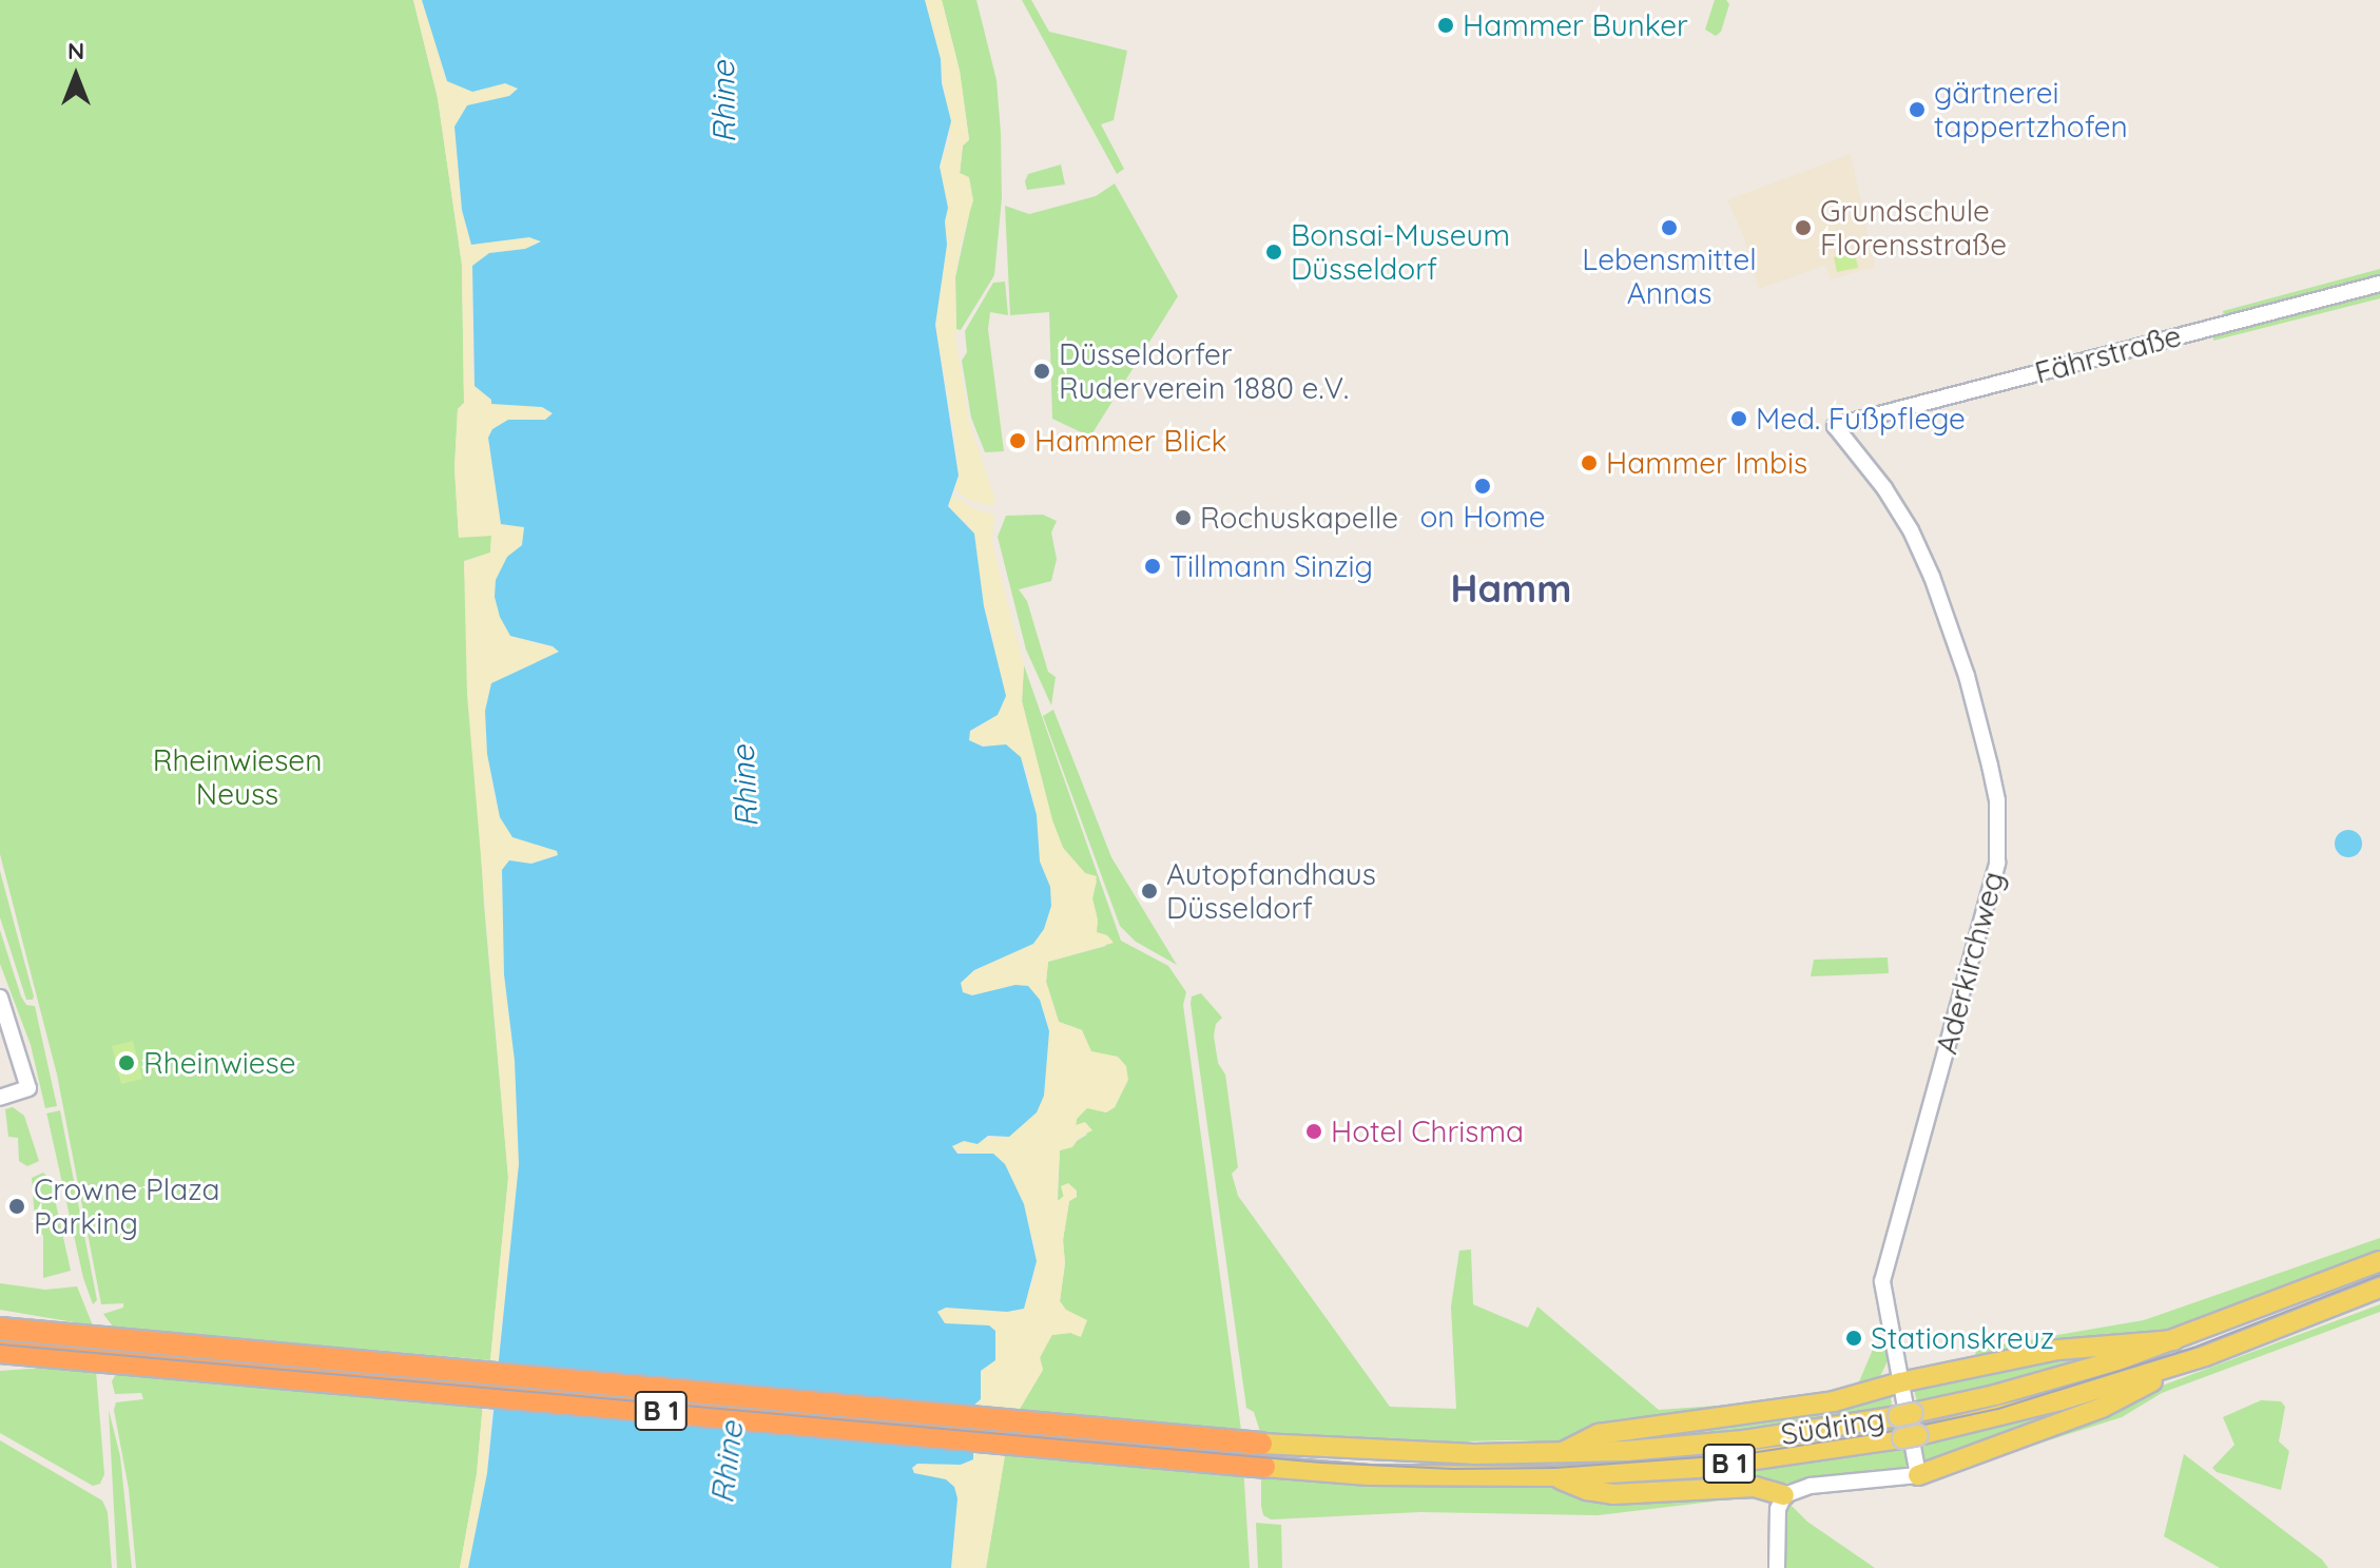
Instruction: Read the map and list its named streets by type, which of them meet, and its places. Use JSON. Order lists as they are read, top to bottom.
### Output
{
  "streets": {
    "highway": ["B 1"],
    "main road": ["Südring"],
    "street": ["Fährstraße", "Aderkirchweg"]
  },
  "crossings": [
    ["Fährstraße", "Aderkirchweg"],
    ["B 1", "Südring"]
  ],
  "districts": ["Hamm"],
  "water": ["Rhine"],
  "parks": ["Rheinwiesen Neuss"],
  "places": [
    "Hammer Bunker",
    "gärtnerei tappertzhofen",
    "Lebensmittel Annas",
    "Grundschule Florensstraße",
    "Bonsai-Museum Düsseldorf",
    "Düsseldorfer Ruderverein 1880 e.V.",
    "Med. Fußpflege",
    "Hammer Blick",
    "Hammer Imbis",
    "on Home",
    "Rochuskapelle",
    "Tillmann Sinzig",
    "Autopfandhaus Düsseldorf",
    "Rheinwiese",
    "Hotel Chrisma",
    "Crowne Plaza Parking",
    "Stationskreuz"
  ],
  "north": "top"
}
